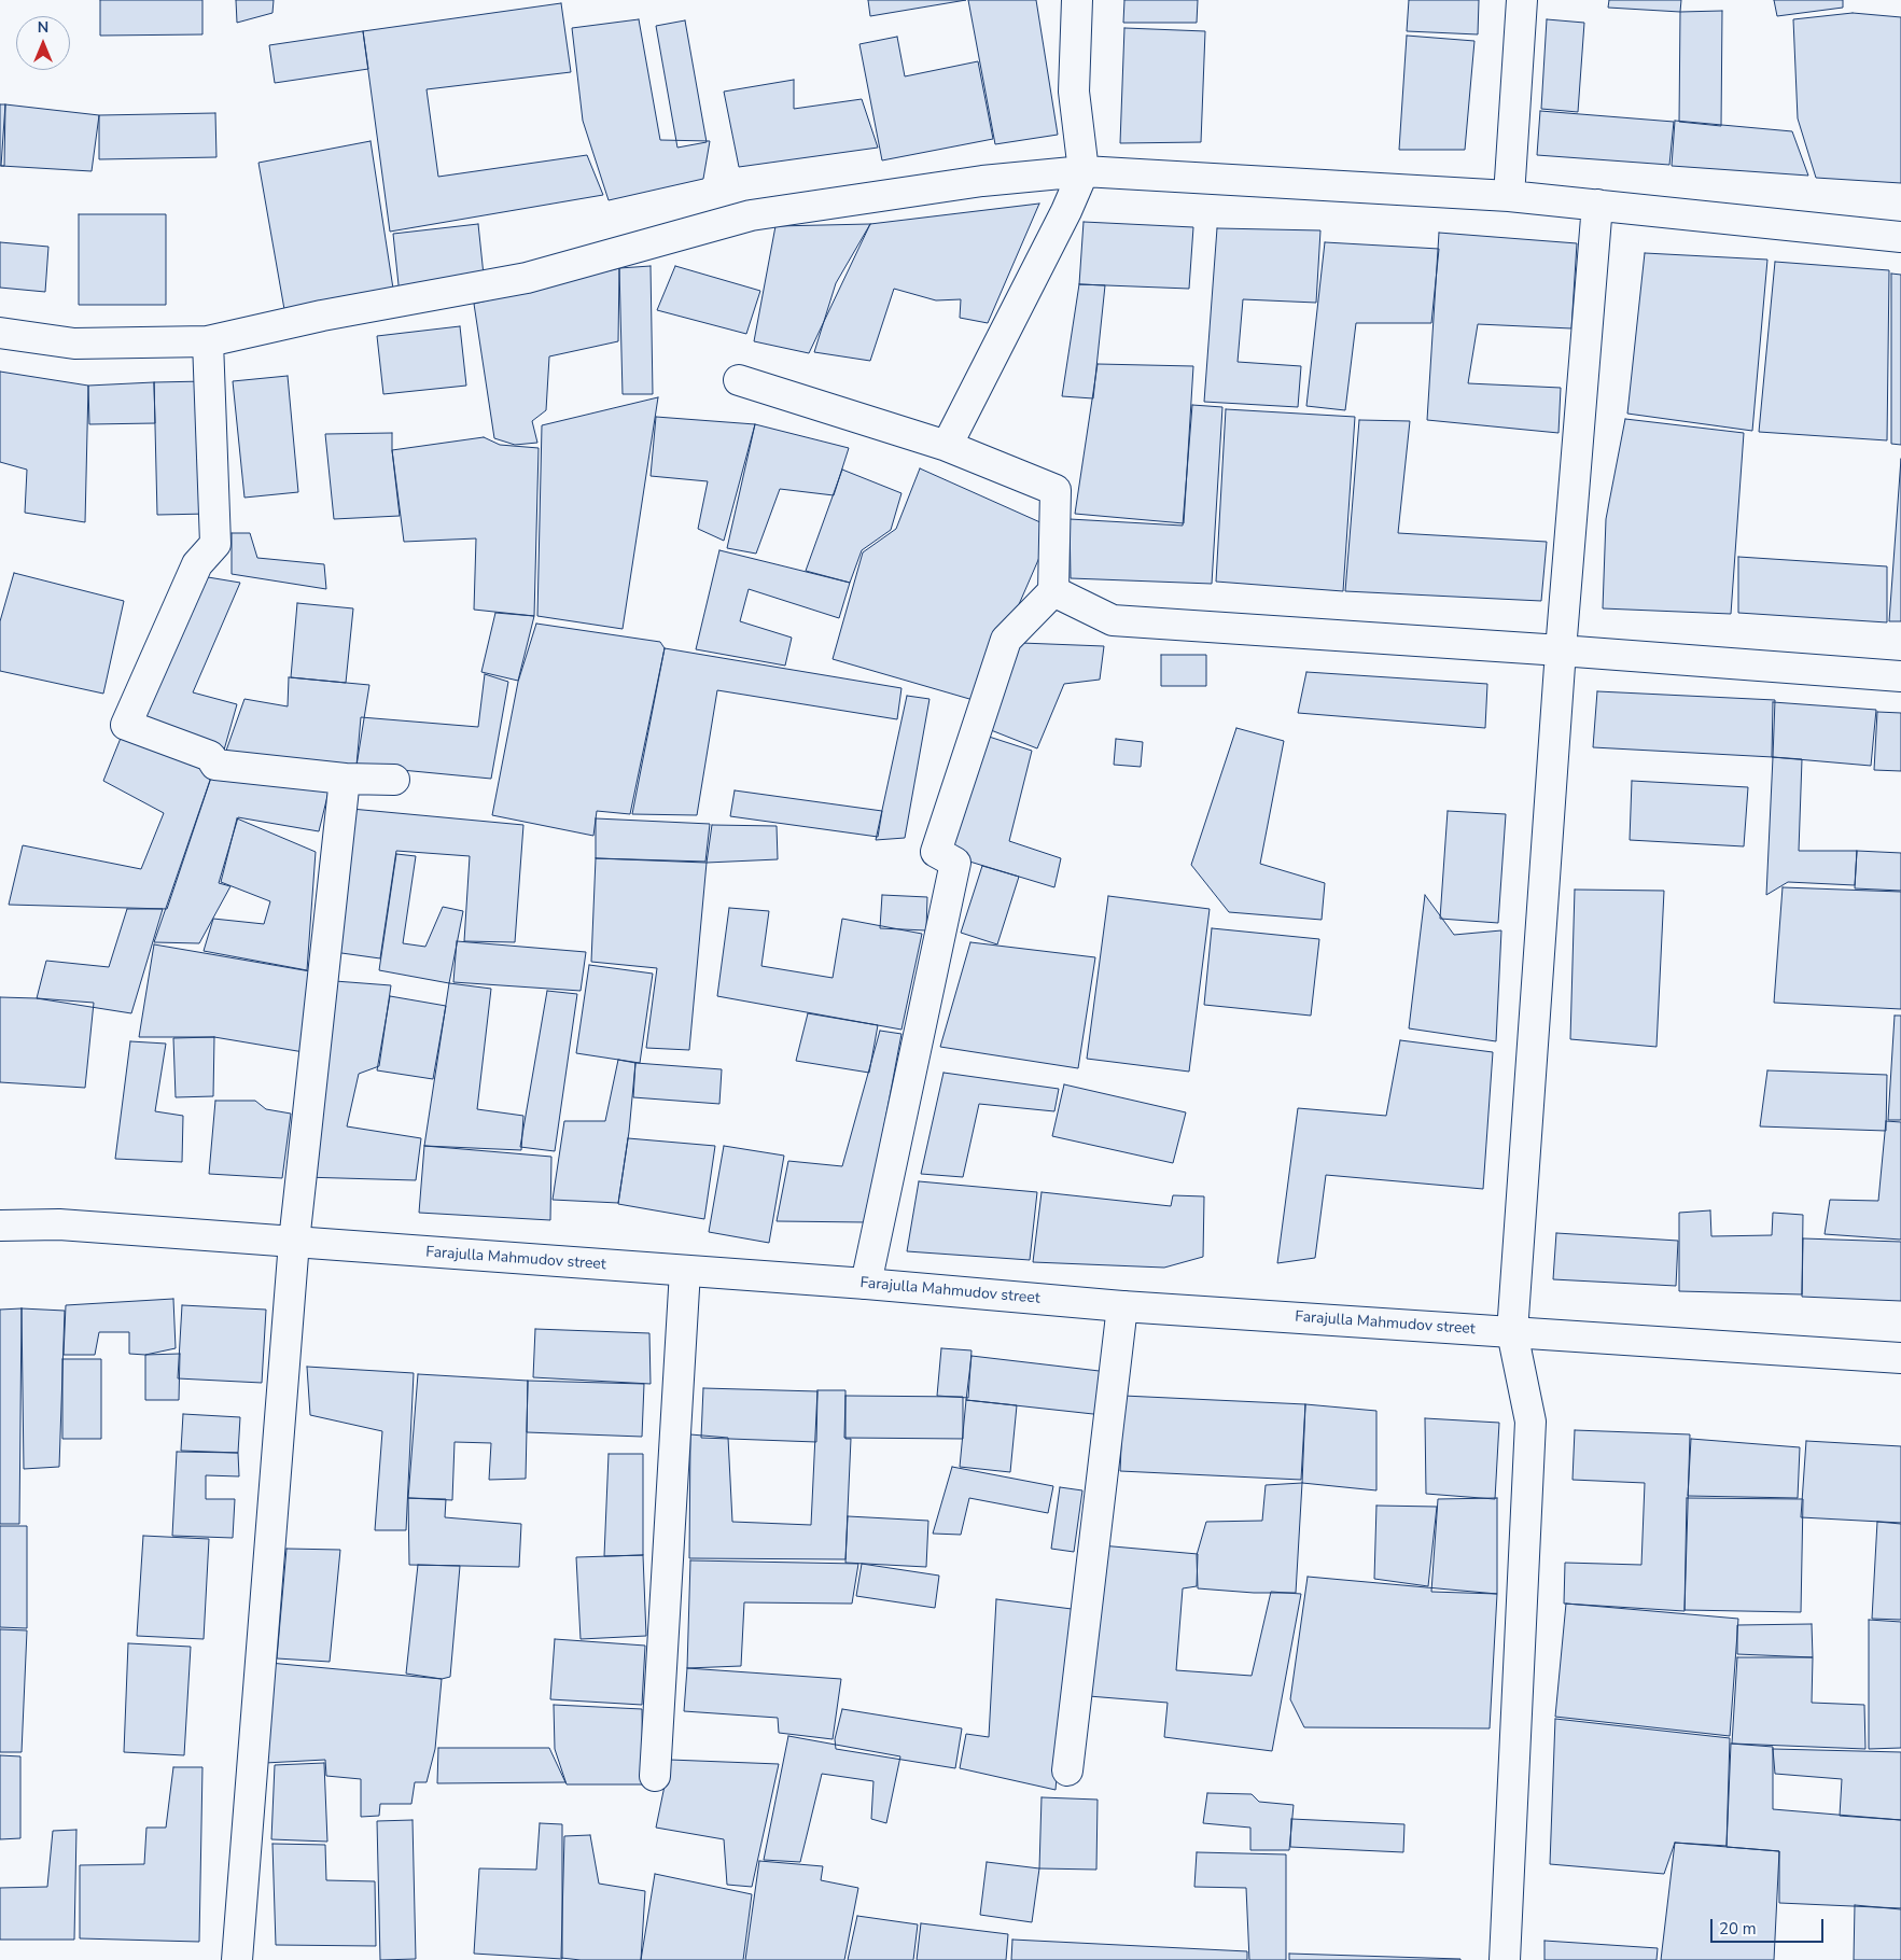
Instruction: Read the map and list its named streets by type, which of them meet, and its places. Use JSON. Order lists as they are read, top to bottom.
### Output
{
  "streets": {
    "street": ["Farajulla Mahmudov street"]
  },
  "scale_bar": "20 m",
  "north": "top"
}
